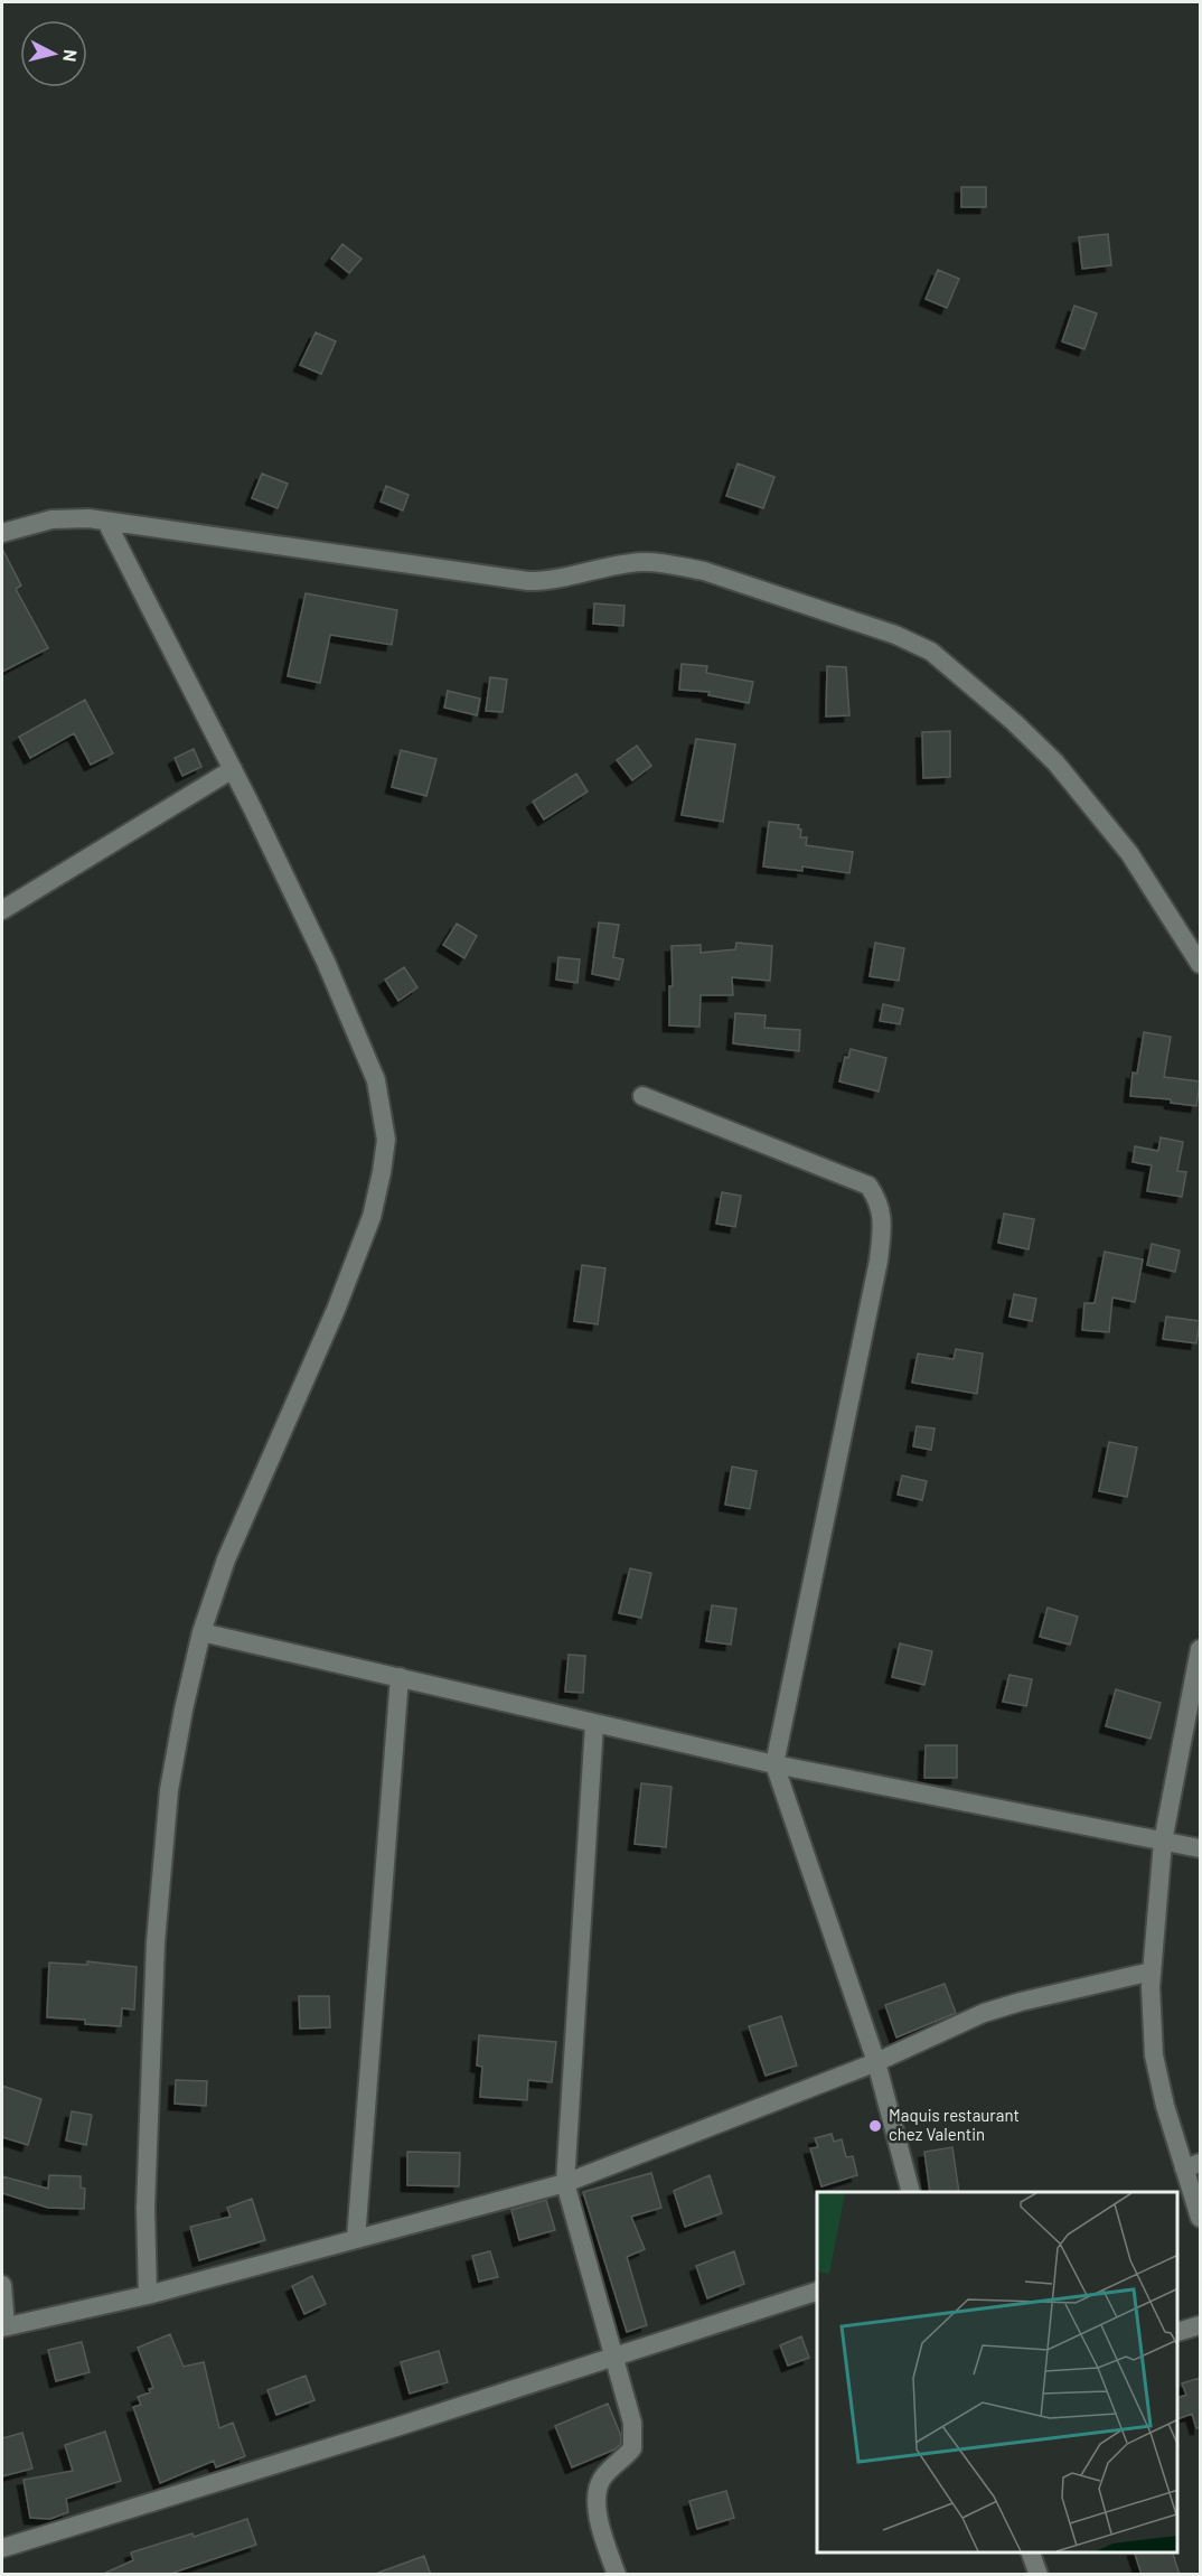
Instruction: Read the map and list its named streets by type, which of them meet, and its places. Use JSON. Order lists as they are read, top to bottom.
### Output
{
  "places": ["Maquis restaurant chez Valentin"],
  "north": "right"
}
